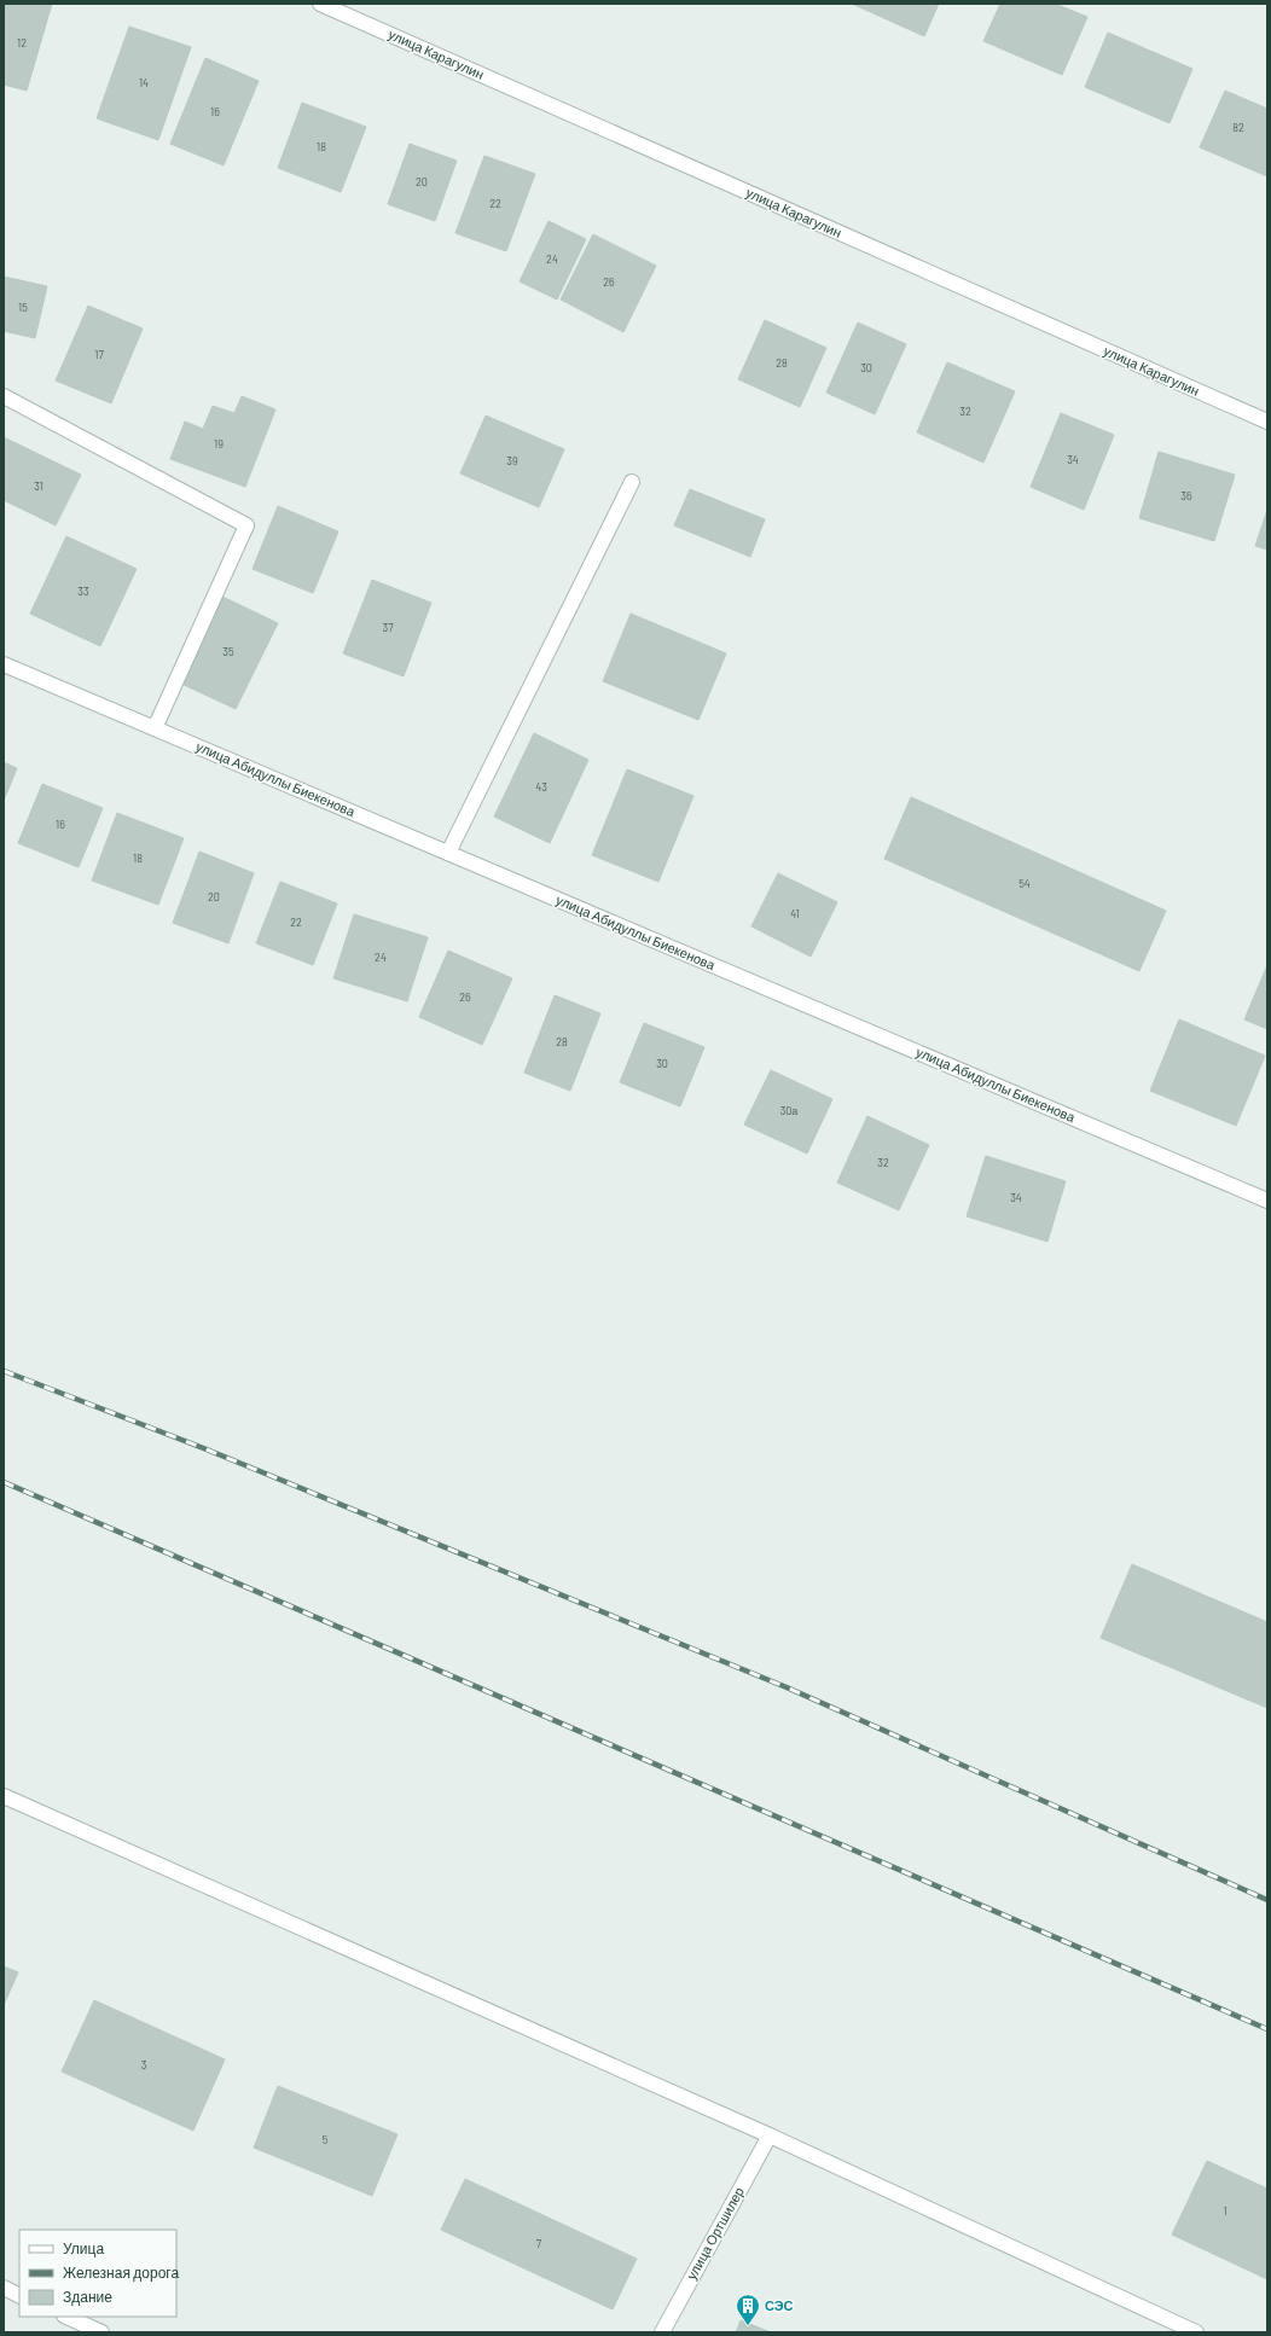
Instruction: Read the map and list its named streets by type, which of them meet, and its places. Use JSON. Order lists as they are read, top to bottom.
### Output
{
  "streets": {
    "street": ["улица Карагулин", "улица Абидуллы Биекенова", "улица Ортшилер"]
  },
  "places": {
    "building": ["СЭС"]
  },
  "house_numbers": [
    "12",
    "14",
    "16",
    "82",
    "18",
    "20",
    "22",
    "24",
    "26",
    "15",
    "17",
    "28",
    "30",
    "32",
    "19",
    "34",
    "39",
    "31",
    "36",
    "33",
    "37",
    "35",
    "43",
    "16",
    "18",
    "54",
    "20",
    "41",
    "22",
    "24",
    "26",
    "28",
    "30",
    "30а",
    "32",
    "34",
    "3",
    "5",
    "1",
    "7"
  ],
  "legend": ["Улица", "Железная дорога", "Здание"]
}
